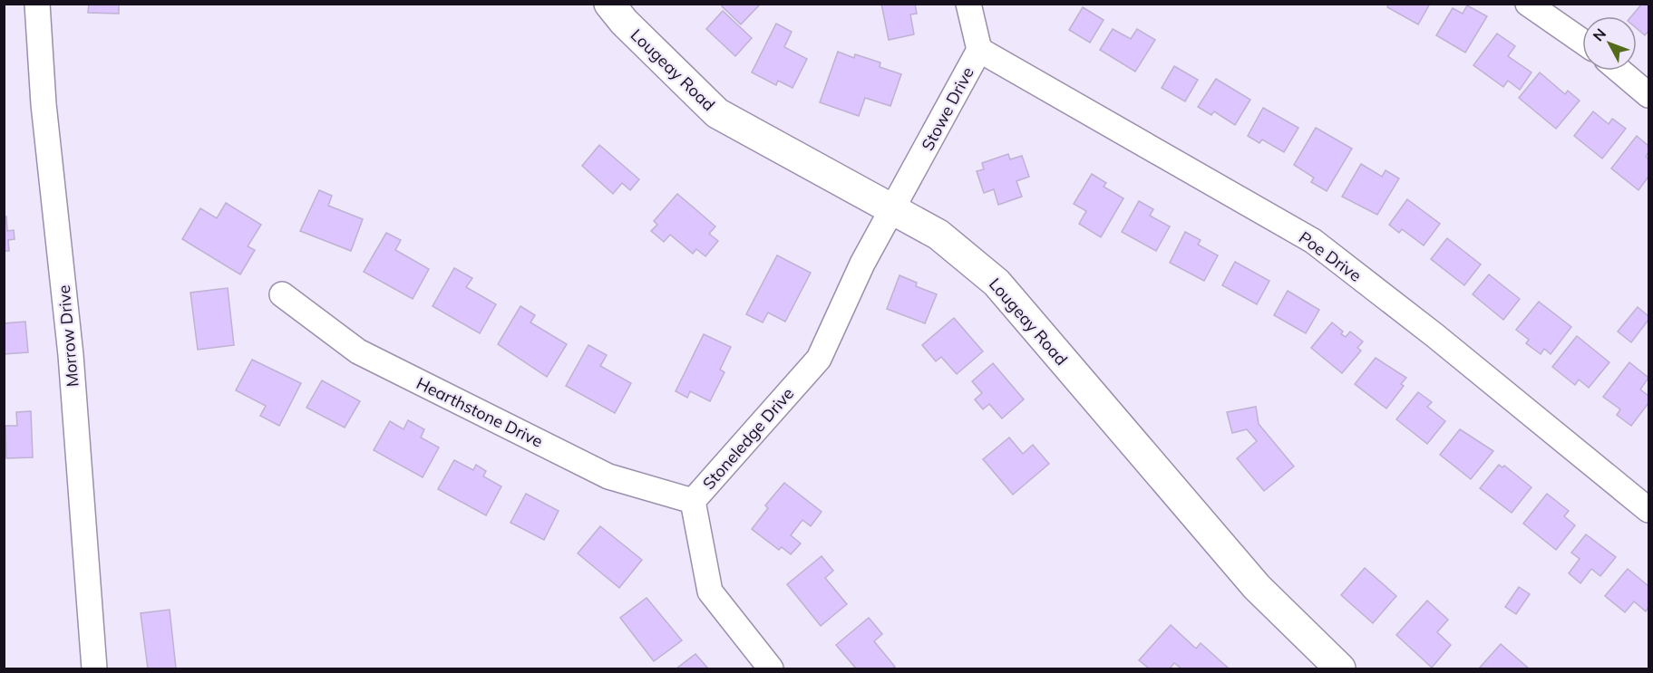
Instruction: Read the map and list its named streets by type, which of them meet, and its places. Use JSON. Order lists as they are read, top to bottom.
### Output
{
  "streets": {
    "street": [
      "Lougeay Road",
      "Stowe Drive",
      "Poe Drive",
      "Morrow Drive",
      "Hearthstone Drive",
      "Stoneledge Drive"
    ]
  },
  "crossings": [
    ["Lougeay Road", "Stowe Drive"],
    ["Lougeay Road", "Stoneledge Drive"],
    ["Stowe Drive", "Poe Drive"],
    ["Stowe Drive", "Stoneledge Drive"],
    ["Hearthstone Drive", "Stoneledge Drive"]
  ],
  "north": "top left"
}
